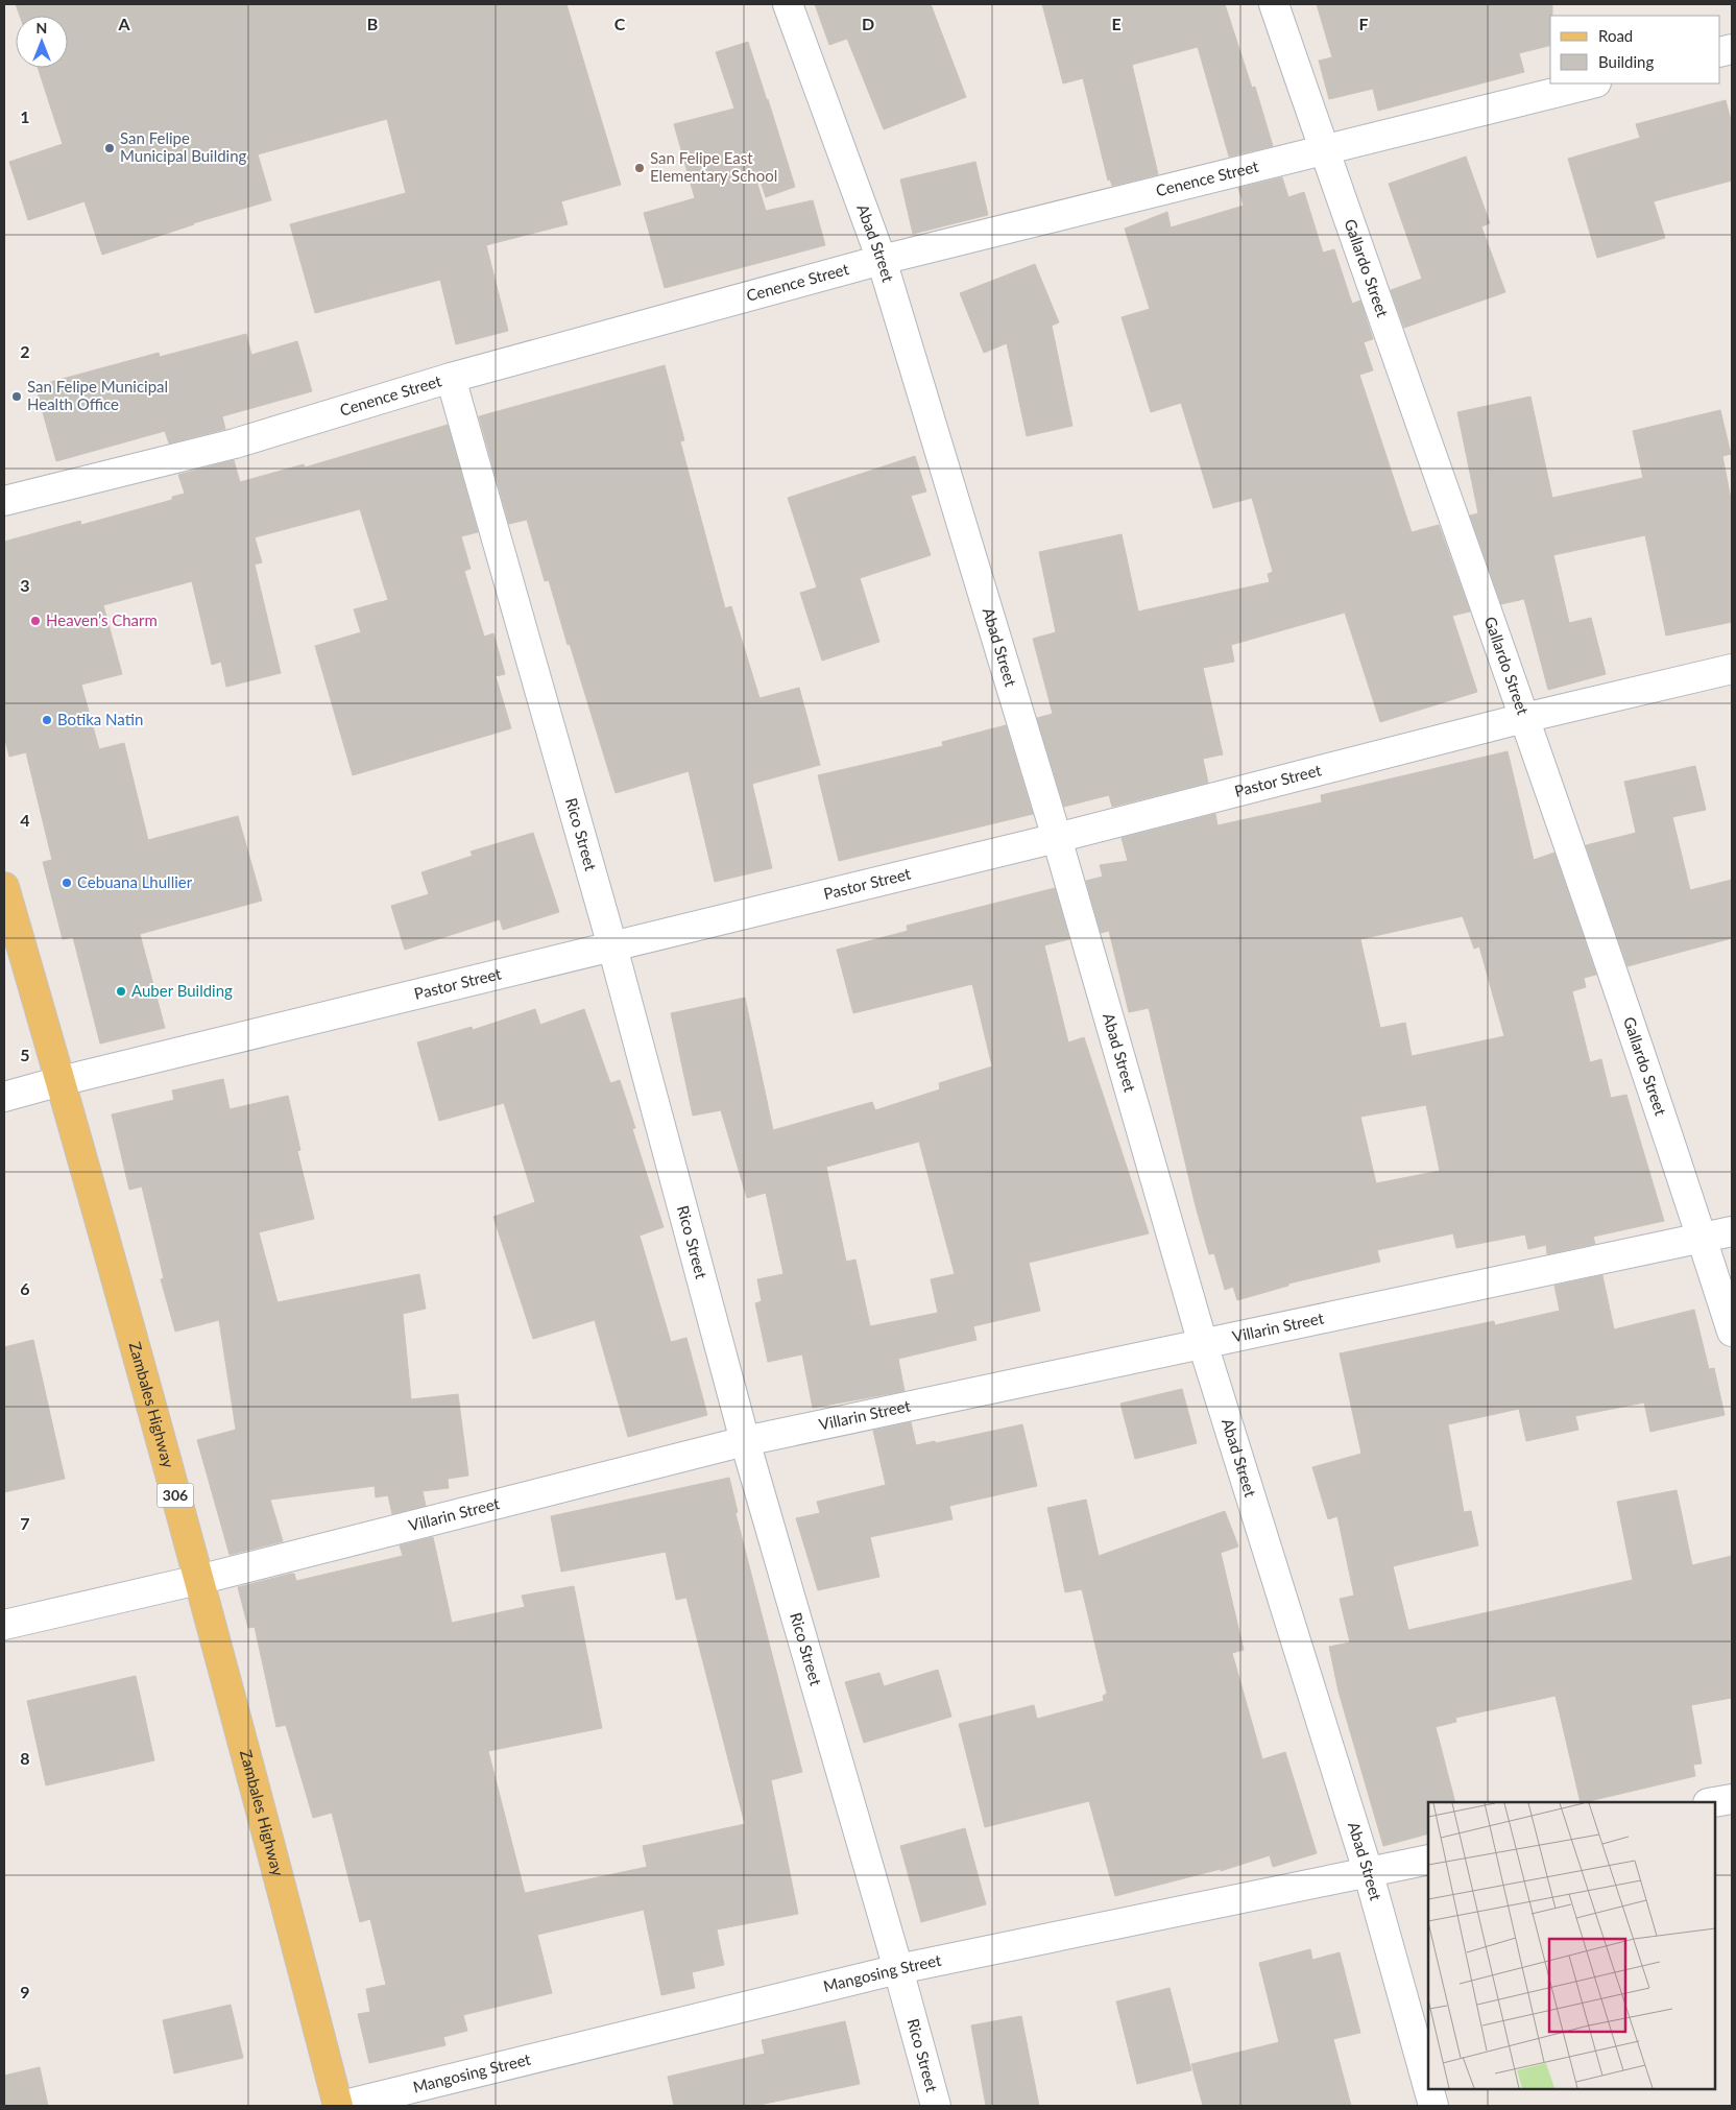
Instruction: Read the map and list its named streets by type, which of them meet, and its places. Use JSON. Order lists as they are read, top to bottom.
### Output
{
  "streets": {
    "main road": ["Zambales Highway", "306"],
    "street": [
      "Cenence Street",
      "Abad Street",
      "Gallardo Street",
      "Pastor Street",
      "Rico Street",
      "Villarin Street",
      "Mangosing Street"
    ]
  },
  "crossings": [
    ["Cenence Street", "Abad Street"],
    ["Cenence Street", "Gallardo Street"],
    ["Cenence Street", "Rico Street"],
    ["Abad Street", "Pastor Street"],
    ["Abad Street", "Villarin Street"],
    ["Abad Street", "Mangosing Street"],
    ["Gallardo Street", "Pastor Street"],
    ["Gallardo Street", "Villarin Street"],
    ["Pastor Street", "Rico Street"],
    ["Pastor Street", "Zambales Highway"],
    ["Rico Street", "Villarin Street"],
    ["Rico Street", "Mangosing Street"],
    ["Villarin Street", "Zambales Highway"],
    ["Zambales Highway", "Mangosing Street"]
  ],
  "places": [
    "San Felipe Municipal Building",
    "San Felipe East Elementary School",
    "San Felipe Municipal Health Office",
    "Heaven’s Charm",
    "Botika Natin",
    "Cebuana Lhullier",
    "Auber Building"
  ],
  "legend": ["Road", "Building"],
  "north": "top",
  "grid": {
    "columns": [
      "A",
      "B",
      "C",
      "D",
      "E",
      "F"
    ],
    "rows": [
      "1",
      "2",
      "3",
      "4",
      "5",
      "6",
      "7",
      "8",
      "9"
    ]
  }
}
